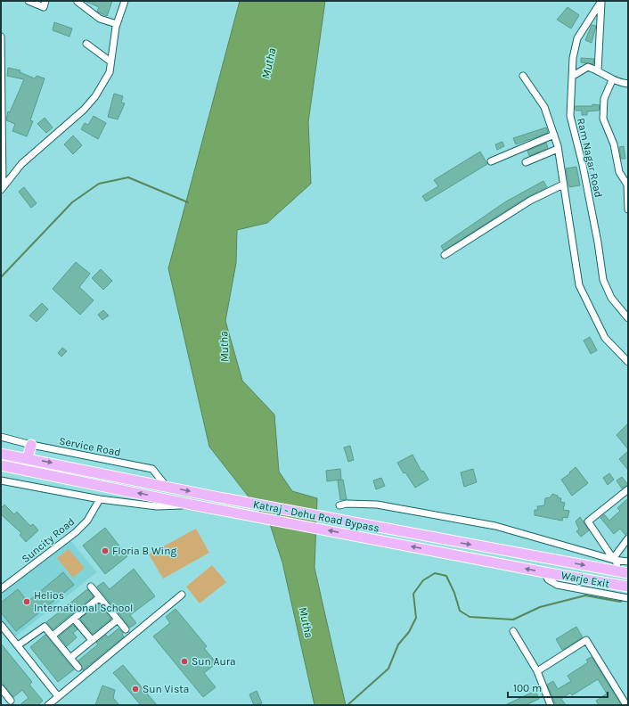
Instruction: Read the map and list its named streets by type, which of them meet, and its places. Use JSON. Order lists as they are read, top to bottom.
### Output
{
  "streets": {
    "highway": ["Katraj - Dehu Road Bypass"],
    "street": [
      "Ram Nagar Road",
      "Service Road",
      "Suncity Road",
      "Warje Exit"
    ]
  },
  "crossings": [
    ["Service Road", "Katraj - Dehu Road Bypass"],
    ["Katraj - Dehu Road Bypass", "Warje Exit"]
  ],
  "water": ["Mutha"],
  "places": [
    "Floria B Wing",
    "Helios International School",
    "Sun Aura",
    "Sun Vista"
  ],
  "scale_bar": "100 m"
}
